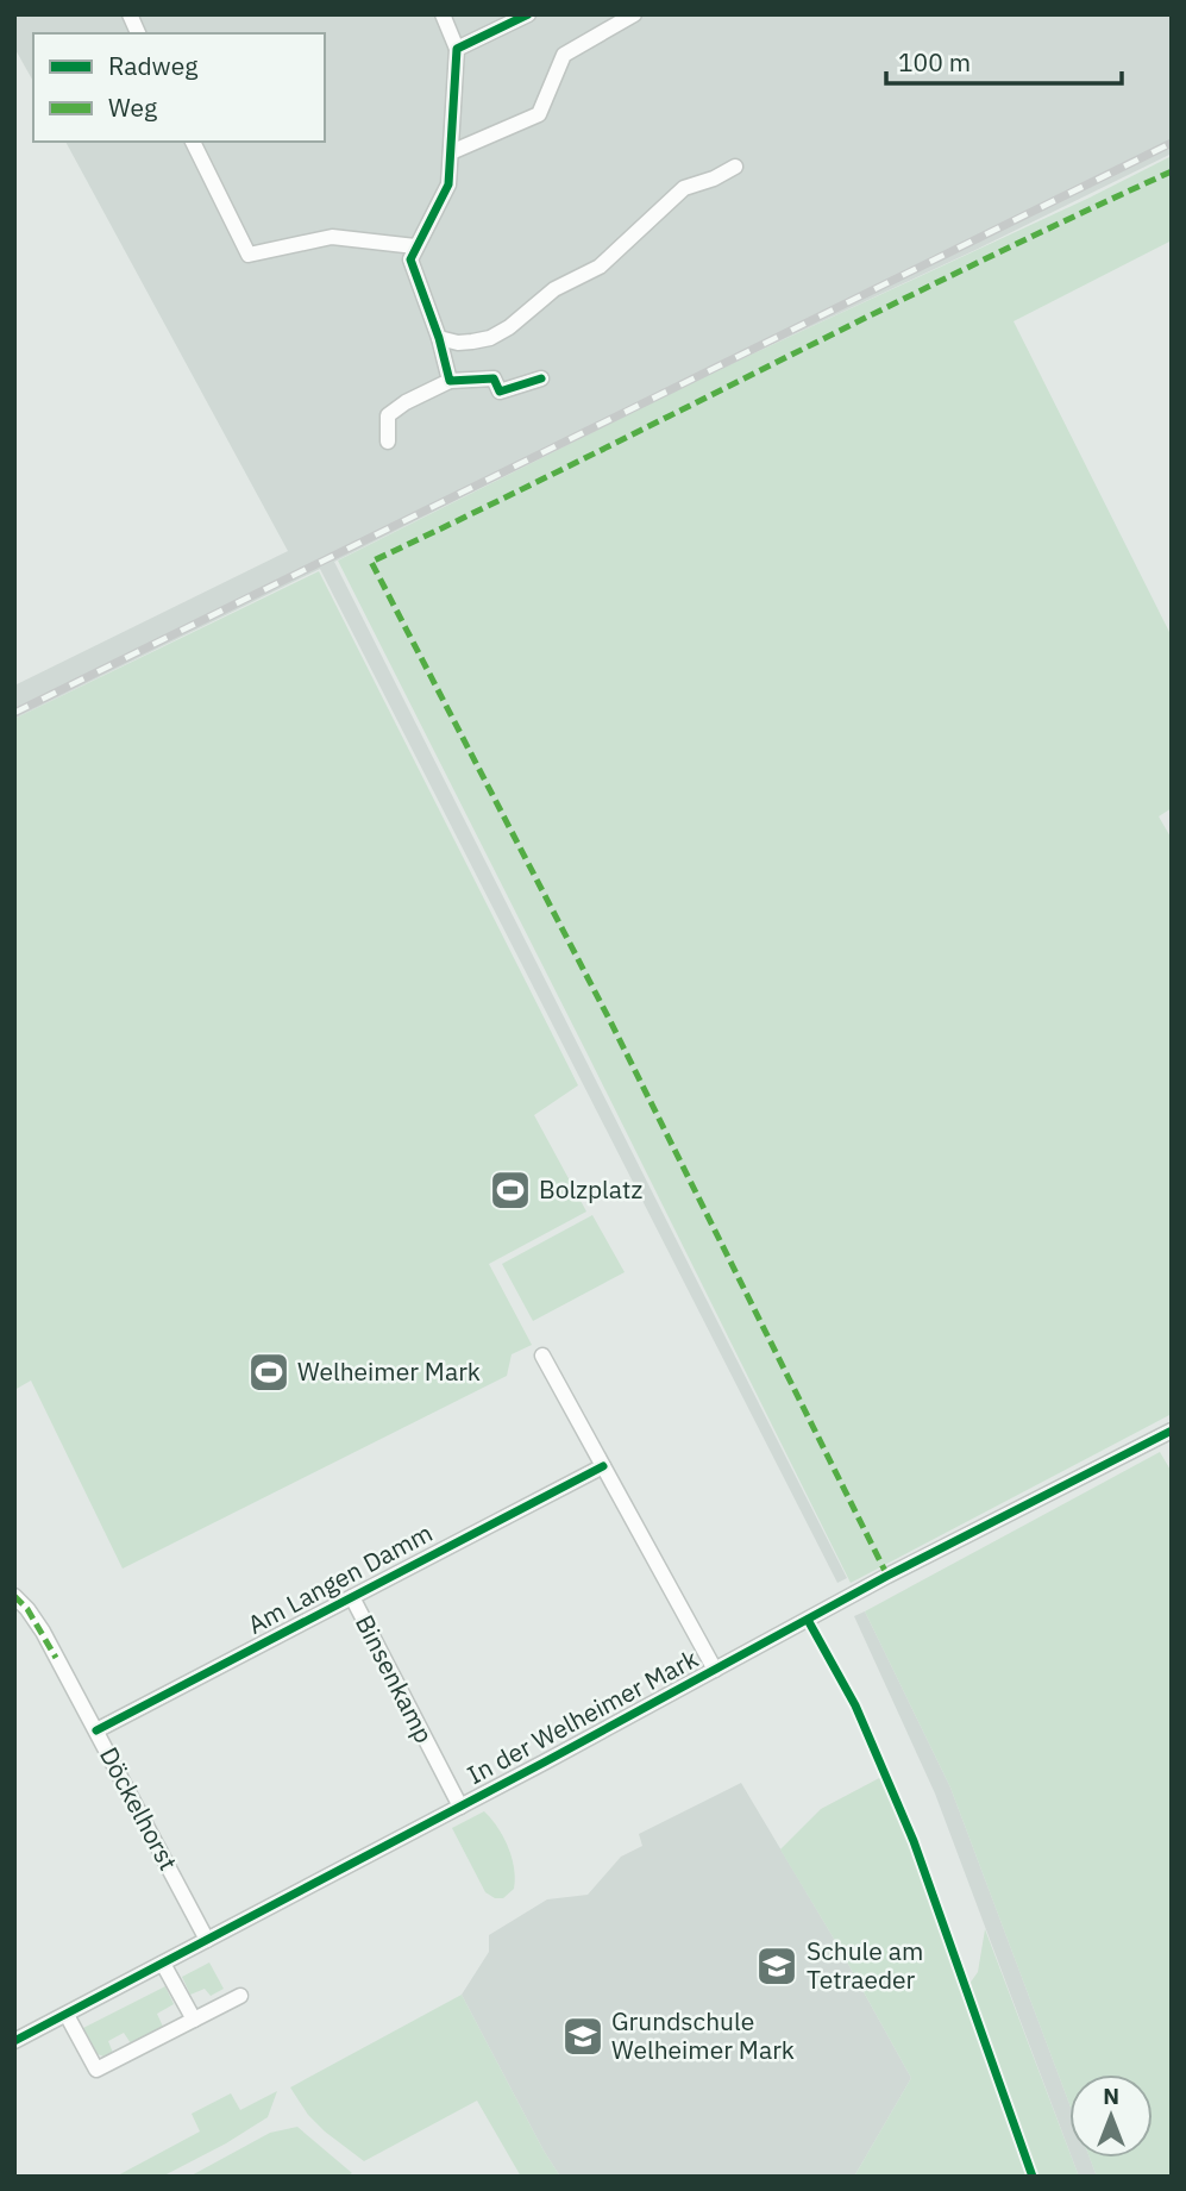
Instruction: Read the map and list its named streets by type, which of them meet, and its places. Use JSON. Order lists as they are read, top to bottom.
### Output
{
  "streets": {
    "street": [
      "Am Langen Damm",
      "Binsenkamp",
      "In der Welheimer Mark",
      "Döckelhorst"
    ]
  },
  "crossings": [
    ["Am Langen Damm", "Binsenkamp"],
    ["Am Langen Damm", "Döckelhorst"],
    ["Binsenkamp", "In der Welheimer Mark"],
    ["In der Welheimer Mark", "Döckelhorst"]
  ],
  "places": {
    "sports": ["Bolzplatz", "Welheimer Mark"],
    "school or university": ["Schule am Tetraeder", "Grundschule Welheimer Mark"]
  },
  "legend": ["Radweg", "Weg"],
  "scale_bar": "100 m",
  "north": "top"
}
